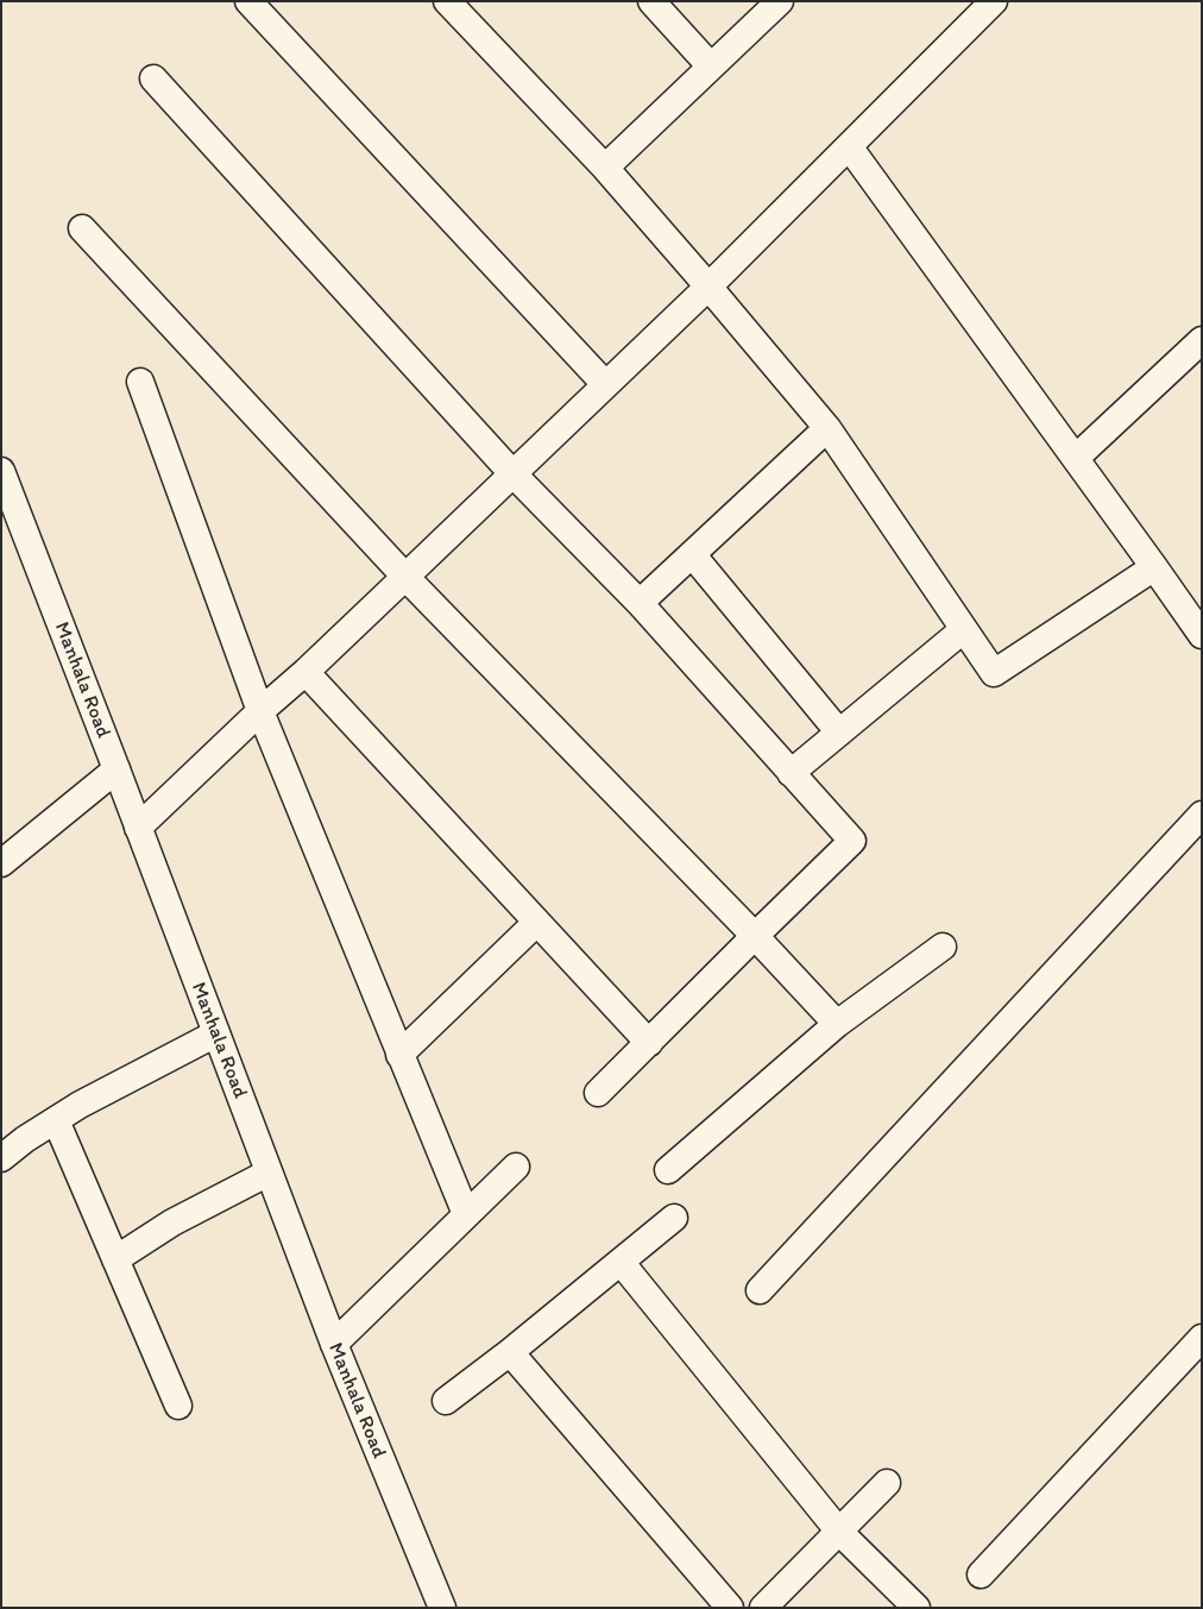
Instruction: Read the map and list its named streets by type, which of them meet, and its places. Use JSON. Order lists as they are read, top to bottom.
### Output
{
  "streets": {
    "street": ["Manhala Road"]
  }
}
